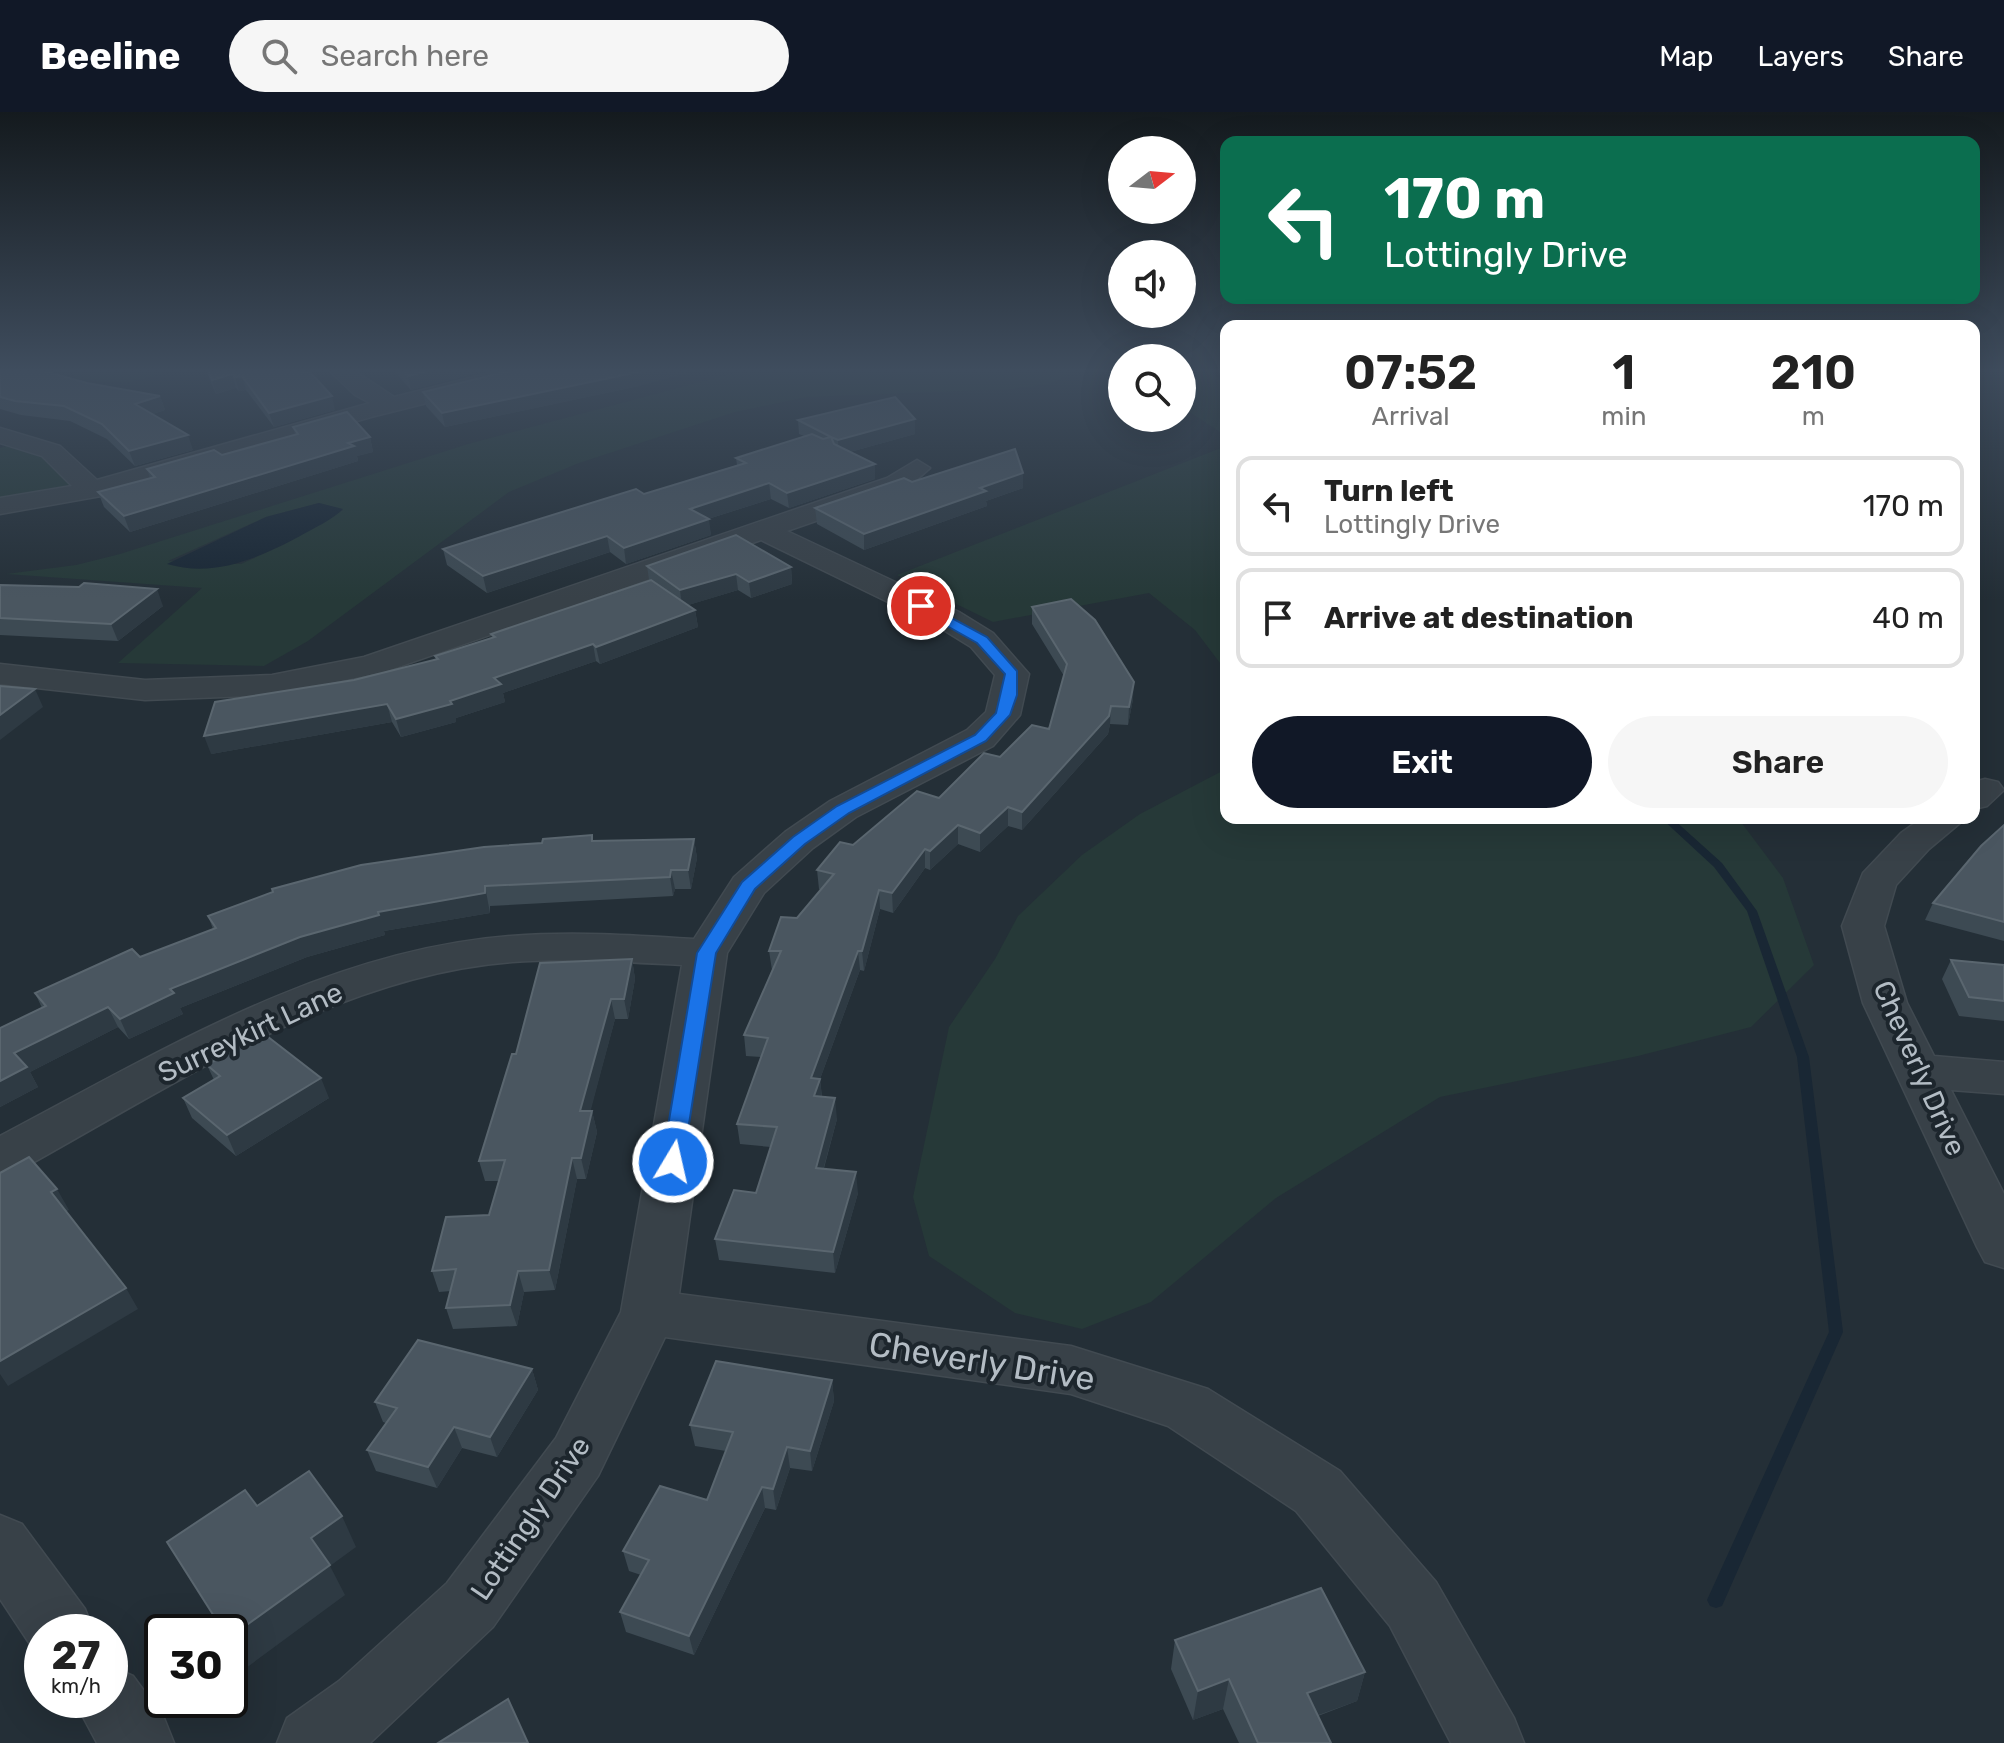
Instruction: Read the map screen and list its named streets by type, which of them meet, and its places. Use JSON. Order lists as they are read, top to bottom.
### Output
{
  "streets": {
    "street": ["Surreykirt Lane", "Cheverly Drive", "Lottingly Drive"]
  },
  "crossings": [
    ["Surreykirt Lane", "Lottingly Drive"],
    ["Cheverly Drive", "Lottingly Drive"]
  ],
  "north": "right",
  "page": {
    "header": "Beeline",
    "search": "Search here",
    "nav": ["Map", "Layers", "Share"],
    "turn": ["170 m", "Lottingly Drive"],
    "eta": [
      "07:52",
      "Arrival",
      "1",
      "min",
      "210",
      "m"
    ],
    "list": [
      {
        "name": "Turn left",
        "note": "Lottingly Drive",
        "value": "170 m"
      },
      {
        "name": "Arrive at destination",
        "value": "40 m"
      }
    ],
    "buttons": ["Exit", "Share"],
    "speed": "27 km/h",
    "limit": "30"
  }
}
